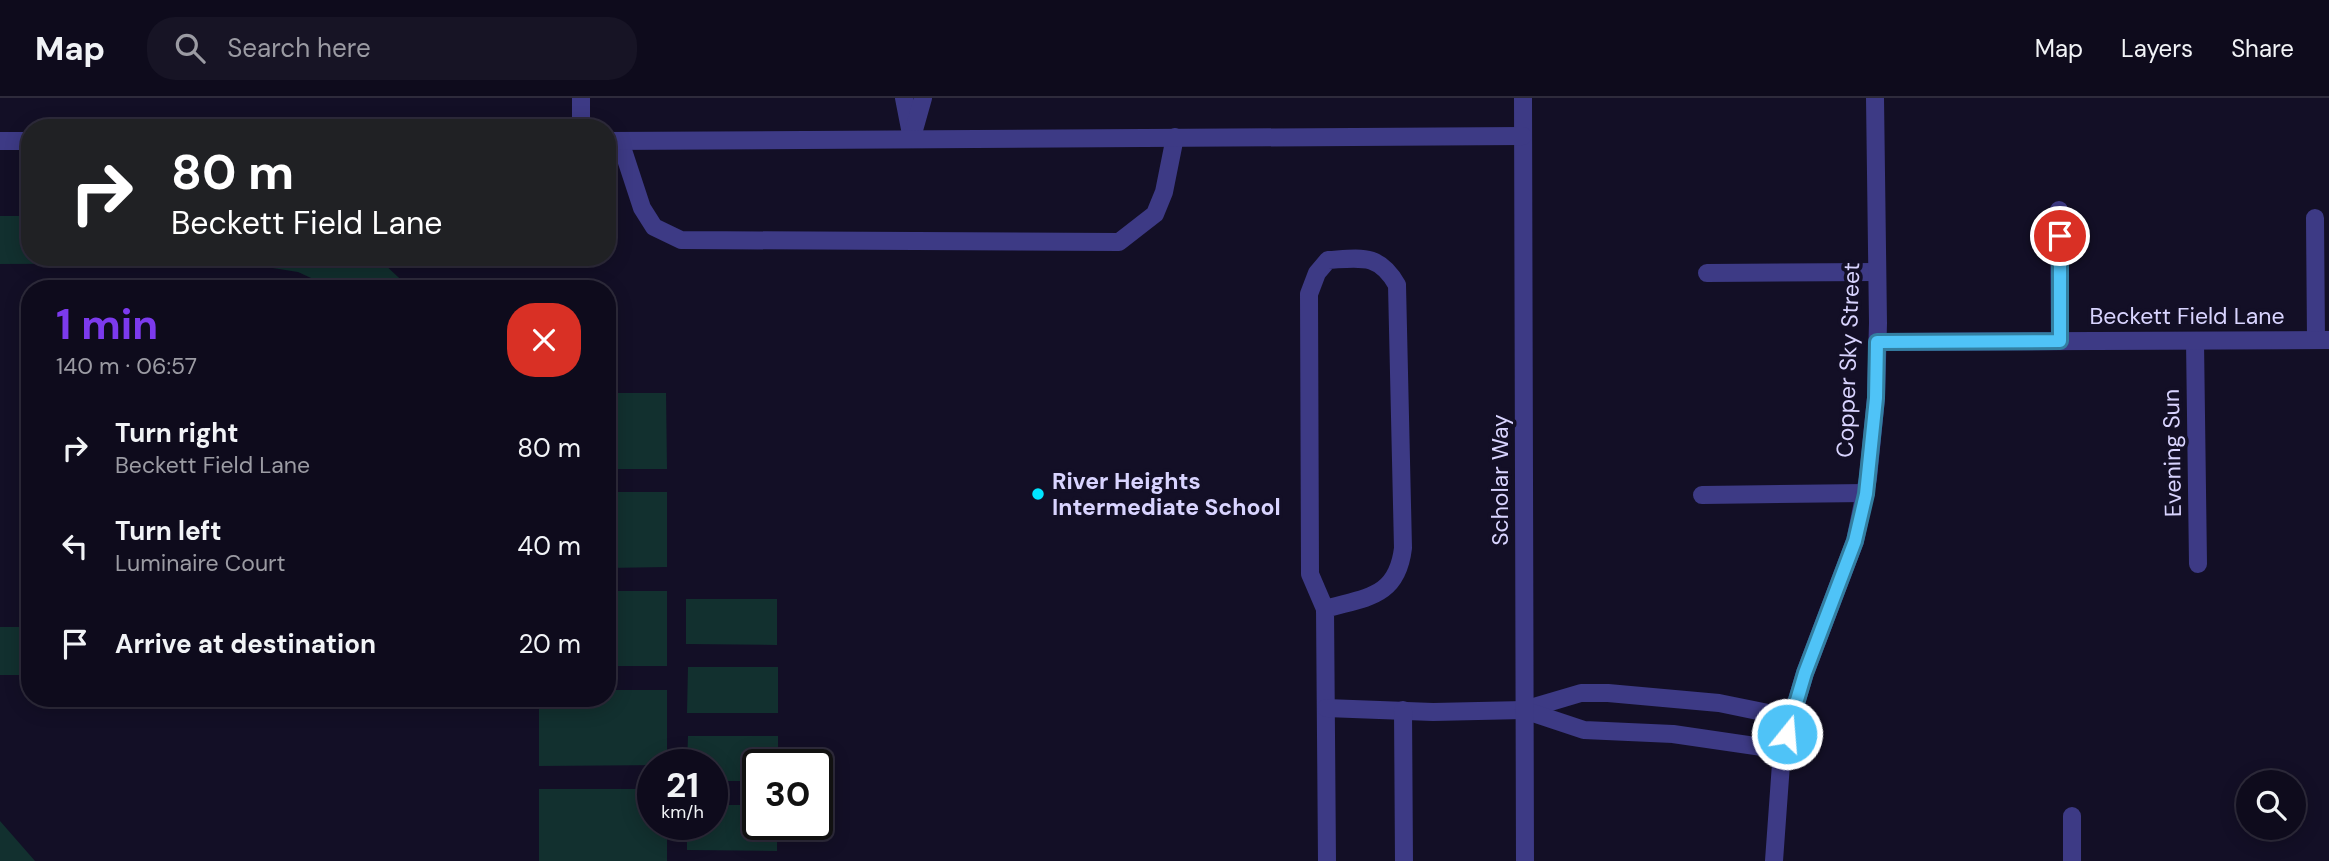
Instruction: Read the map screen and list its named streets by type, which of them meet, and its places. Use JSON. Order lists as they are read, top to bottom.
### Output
{
  "streets": {
    "street": [
      "Beckett Field Lane",
      "Copper Sky Street",
      "Evening Sun",
      "Scholar Way"
    ]
  },
  "crossings": [
    ["Beckett Field Lane", "Copper Sky Street"],
    ["Beckett Field Lane", "Evening Sun"]
  ],
  "places": ["River Heights Intermediate School"],
  "page": {
    "header": "Map",
    "search": "Search here",
    "nav": ["Map", "Layers", "Share"],
    "turn": ["80 m", "Beckett Field Lane"],
    "heading": ["1 min", "140 m · 06:57"],
    "list": [
      {
        "name": "Turn right",
        "note": "Beckett Field Lane",
        "value": "80 m"
      },
      {
        "name": "Turn left",
        "note": "Luminaire Court",
        "value": "40 m"
      },
      {
        "name": "Arrive at destination",
        "value": "20 m"
      }
    ],
    "speed": "21 km/h",
    "limit": "30"
  }
}
